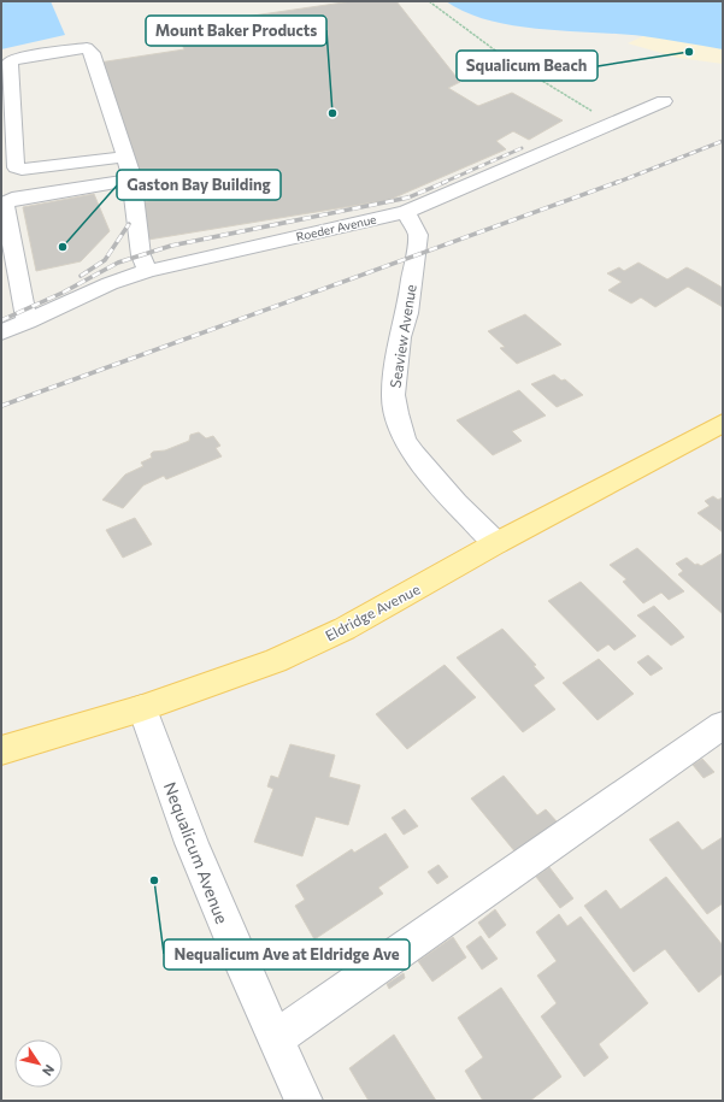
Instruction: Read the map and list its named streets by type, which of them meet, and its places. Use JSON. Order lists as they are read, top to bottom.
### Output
{
  "streets": {
    "main road": ["Eldridge Avenue"],
    "street": ["Roeder Avenue", "Seaview Avenue", "Nequalicum Avenue"]
  },
  "crossings": [
    ["Roeder Avenue", "Seaview Avenue"],
    ["Seaview Avenue", "Eldridge Avenue"],
    ["Eldridge Avenue", "Nequalicum Avenue"]
  ],
  "places": [
    "Squalicum Beach",
    "Mount Baker Products",
    "Gaston Bay Building",
    "Nequalicum Ave at Eldridge Ave"
  ],
  "north": "bottom right"
}
